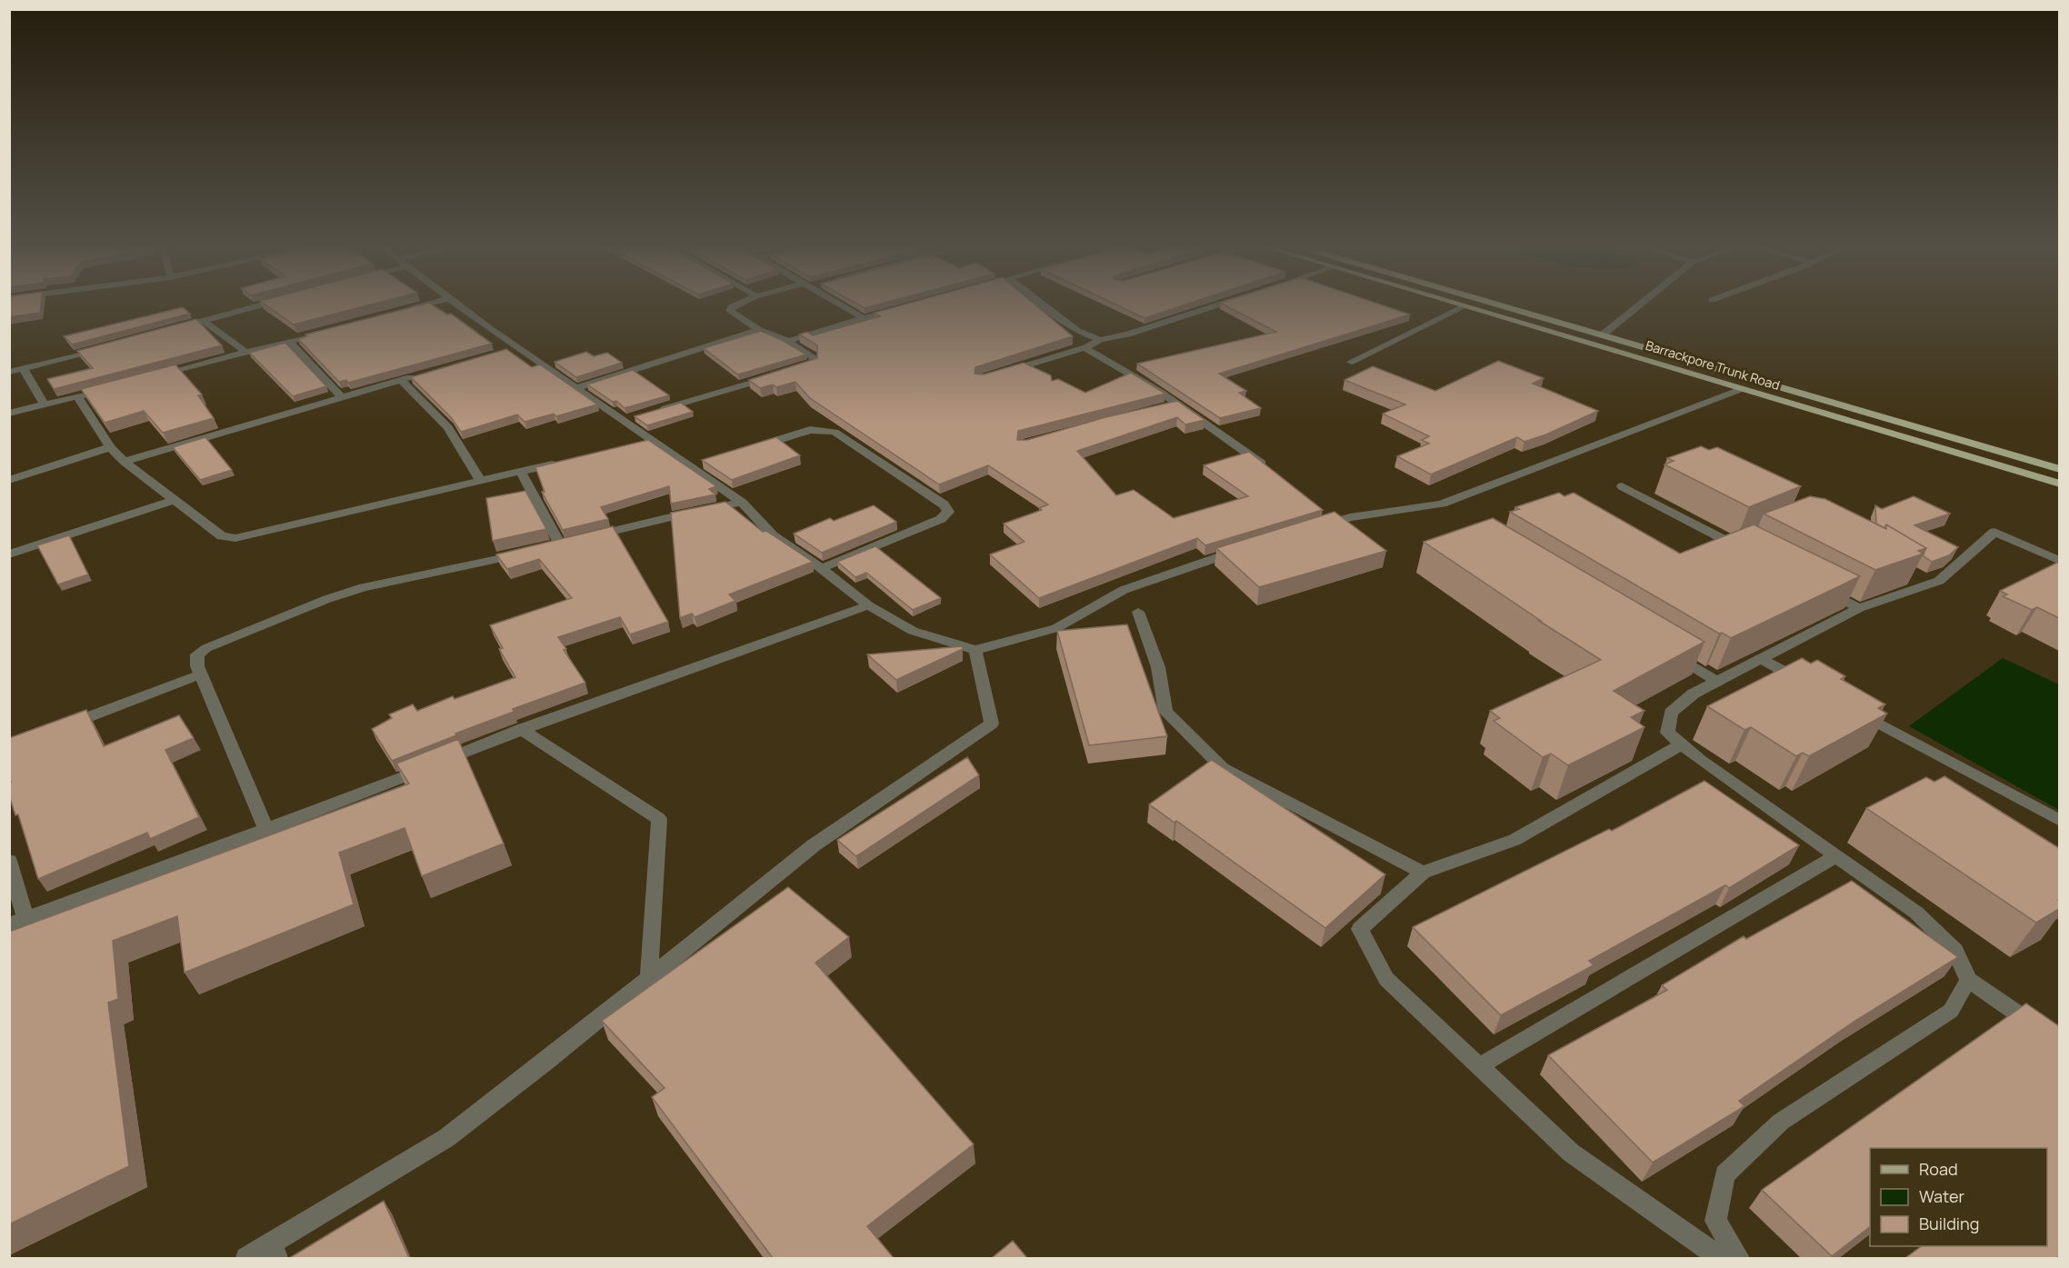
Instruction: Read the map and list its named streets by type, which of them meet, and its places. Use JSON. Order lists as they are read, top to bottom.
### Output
{
  "streets": {
    "main road": ["Barrackpore Trunk Road"]
  },
  "legend": ["Road", "Water", "Building"]
}
